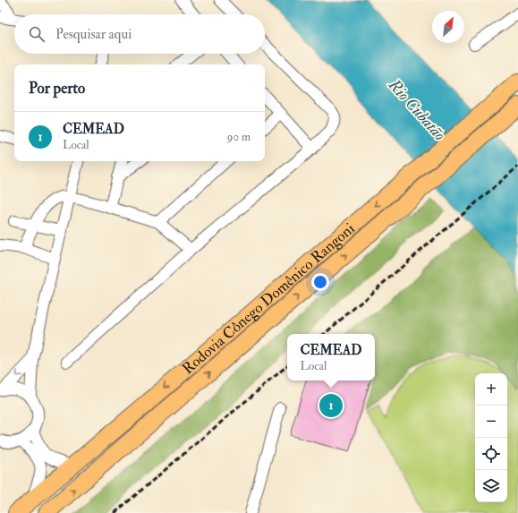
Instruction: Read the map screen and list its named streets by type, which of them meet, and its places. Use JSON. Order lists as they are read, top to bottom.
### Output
{
  "streets": {
    "highway": ["Rodovia Cônego Domênico Rangoni"]
  },
  "water": ["Rio Cubatão"],
  "north": "top right",
  "page": {
    "search": "Pesquisar aqui",
    "heading": "Por perto",
    "list": [
      {
        "mark": "1",
        "name": "CEMEAD",
        "note": "Local",
        "value": "90 m"
      }
    ],
    "popup": ["CEMEAD", "Local"],
    "map_buttons": ["+", "−"],
    "pins": "1"
  }
}
